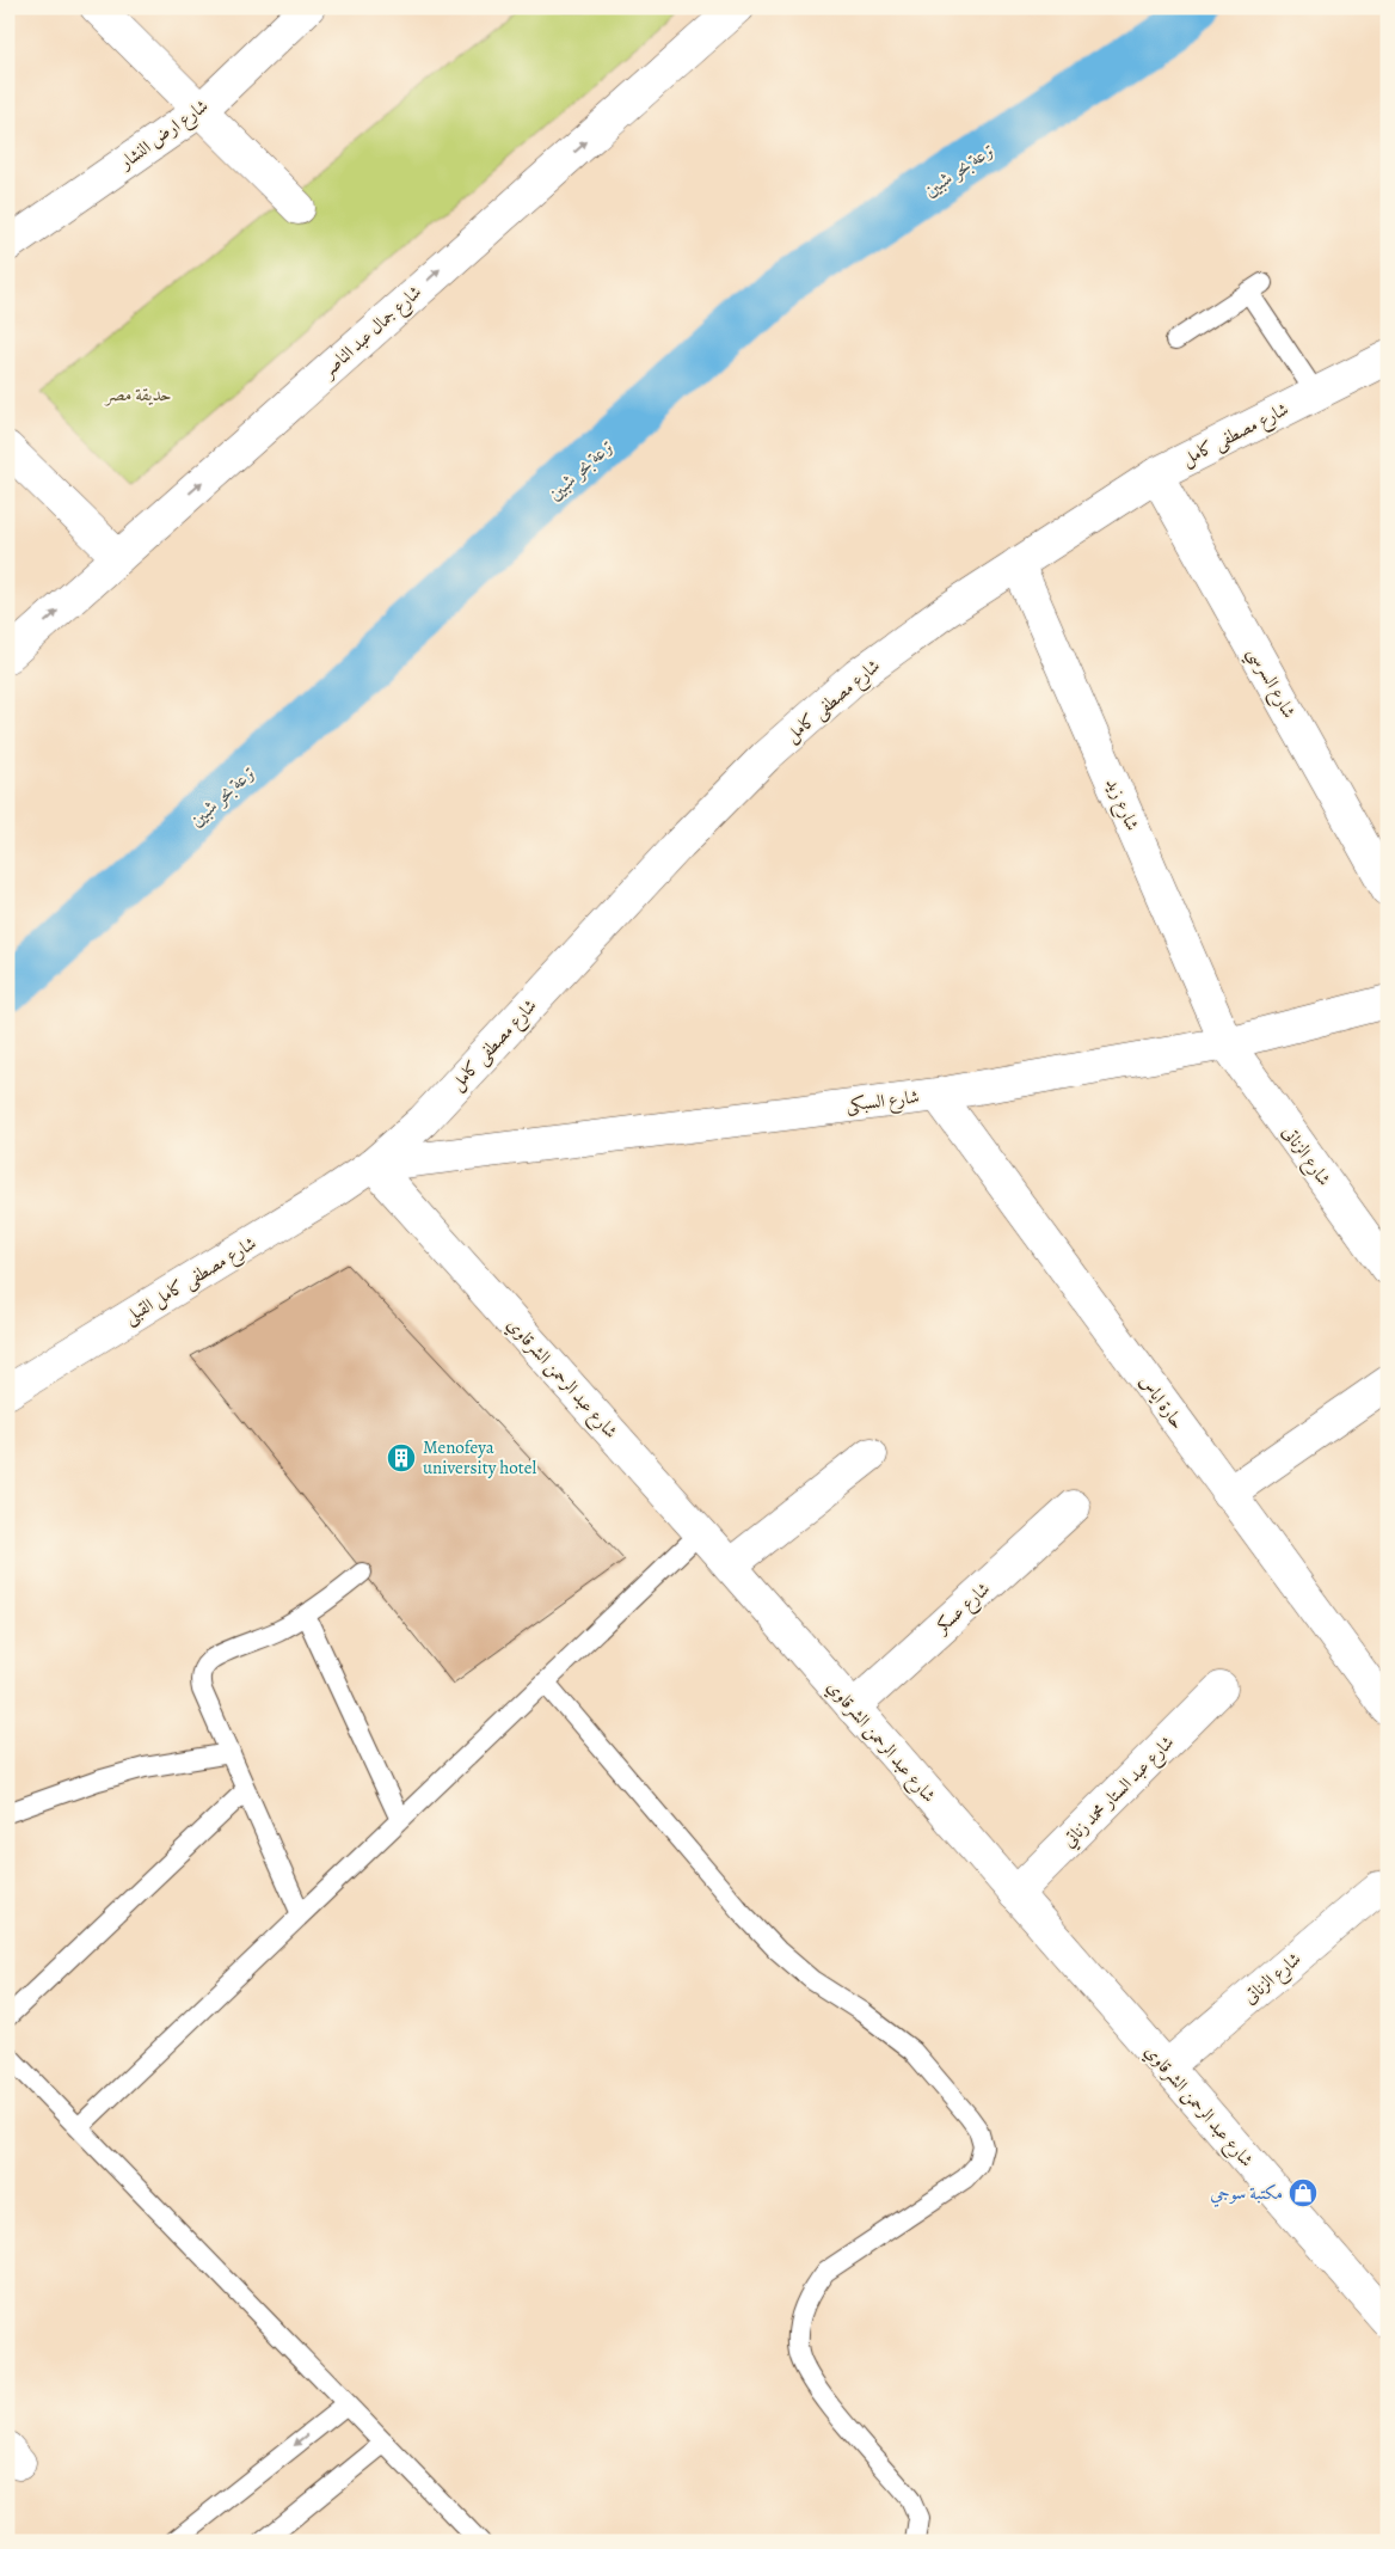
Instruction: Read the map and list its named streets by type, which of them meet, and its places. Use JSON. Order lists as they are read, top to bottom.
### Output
{
  "streets": {
    "street": [
      "شارع ارض النشار",
      "شارع جمال عبد الناصر",
      "شارع مصطفى كامل",
      "شارع السرسي",
      "شارع زيد",
      "شارع السبكى",
      "شارع الزناتى",
      "شارع مصطفى كامل القبلى",
      "شارع عبد الرحمن الشرقاوي",
      "حارة اياس",
      "شارع عسكر",
      "شارع عبد الستار محمد زناتي"
    ]
  },
  "crossings": [
    ["شارع مصطفى كامل", "شارع السرسي"],
    ["شارع مصطفى كامل", "شارع زيد"],
    ["شارع مصطفى كامل", "شارع السبكى"],
    ["شارع مصطفى كامل", "شارع مصطفى كامل القبلى"],
    ["شارع مصطفى كامل", "شارع عبد الرحمن الشرقاوي"],
    ["شارع زيد", "شارع السبكى"],
    ["شارع زيد", "شارع الزناتى"],
    ["شارع السبكى", "شارع الزناتى"],
    ["شارع السبكى", "شارع مصطفى كامل القبلى"],
    ["شارع السبكى", "شارع عبد الرحمن الشرقاوي"],
    ["شارع السبكى", "حارة اياس"],
    ["شارع الزناتى", "شارع عبد الرحمن الشرقاوي"],
    ["شارع مصطفى كامل القبلى", "شارع عبد الرحمن الشرقاوي"],
    ["شارع عبد الرحمن الشرقاوي", "شارع عسكر"],
    ["شارع عبد الرحمن الشرقاوي", "شارع عبد الستار محمد زناتي"]
  ],
  "one_way": ["شارع جمال عبد الناصر"],
  "water": ["ترعة بحر شبين"],
  "parks": ["حديقة مصر"],
  "places": {
    "building": ["Menofeya university hotel"],
    "shop": ["مكتبة سوجي"]
  }
}
